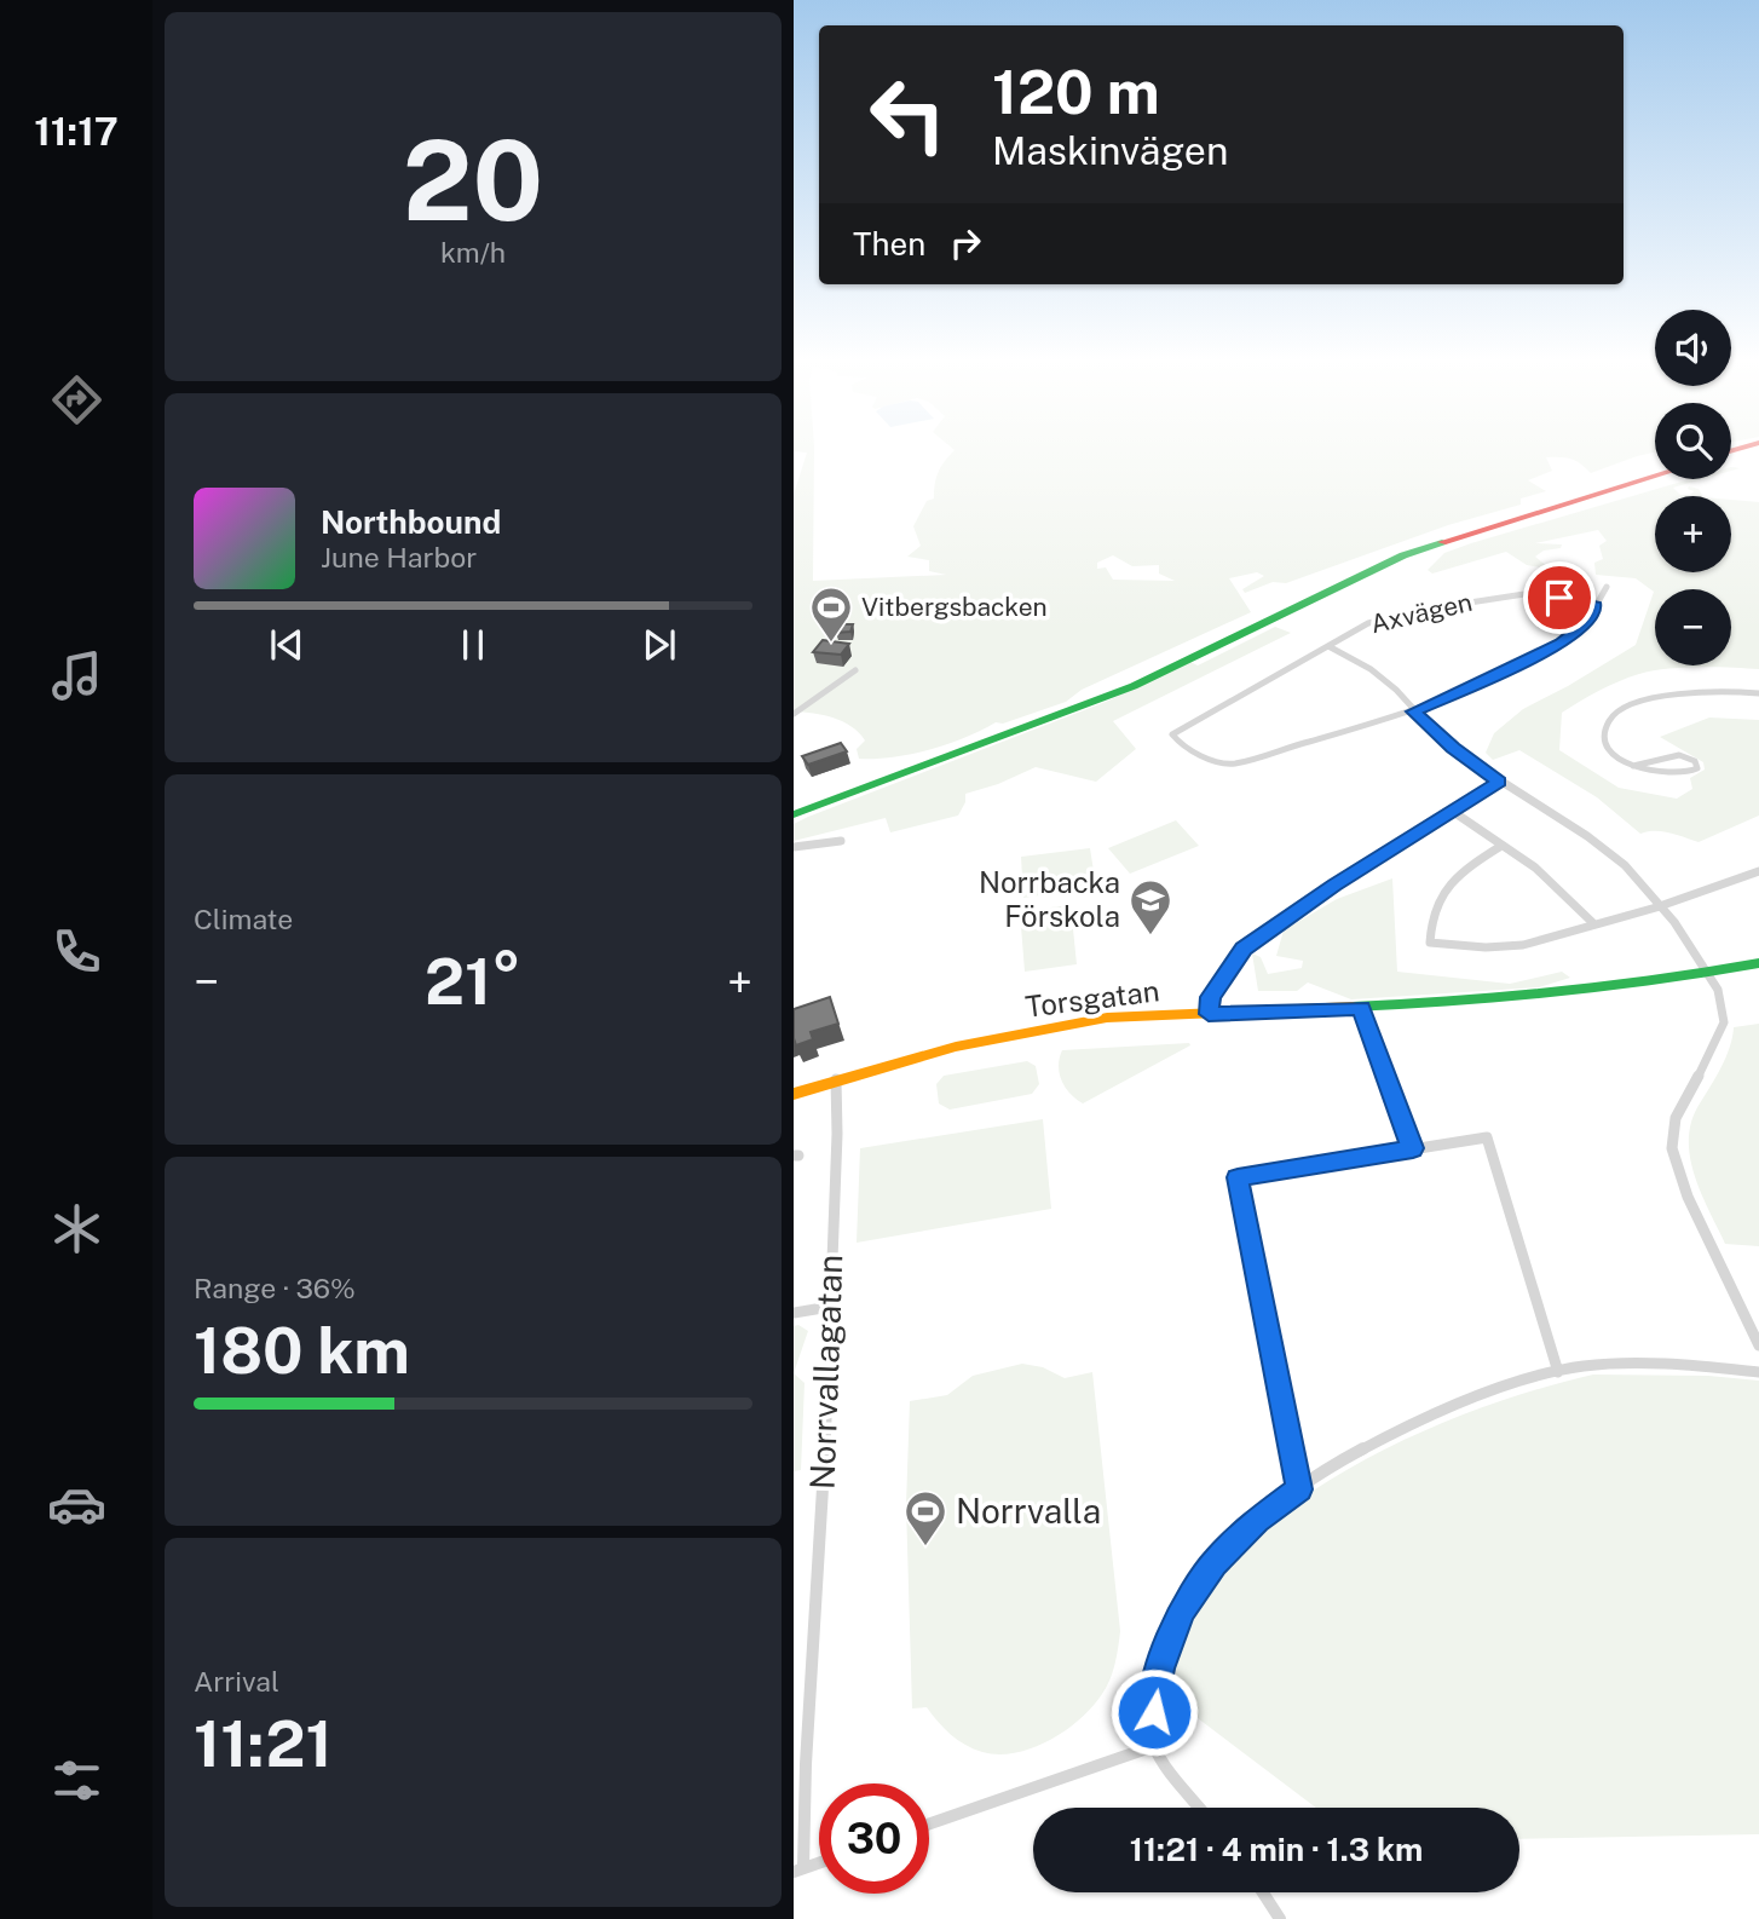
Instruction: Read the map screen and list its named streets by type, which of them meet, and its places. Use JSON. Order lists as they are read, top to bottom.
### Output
{
  "streets": {
    "main road": ["Torsgatan"],
    "street": ["Axvägen", "Norrvallagatan"]
  },
  "crossings": [
    ["Torsgatan", "Norrvallagatan"]
  ],
  "places": {
    "sports": ["Vitbergsbacken", "Norrvalla"],
    "school or university": ["Norrbacka Förskola"]
  },
  "page": {
    "tabs": "11:17",
    "tile": [
      ["20", "km/h"],
      "Climate",
      ["Range · 36%", "180 km"],
      ["Arrival", "11:21"]
    ],
    "turn": ["120 m", "Maskinvägen"],
    "then": "Then",
    "map_buttons": ["+", "−"],
    "song": ["Northbound", "June Harbor"],
    "heat": ["−", "21°", "+"],
    "limit": "30",
    "trip": "11:21 · 4 min · 1.3 km"
  }
}
